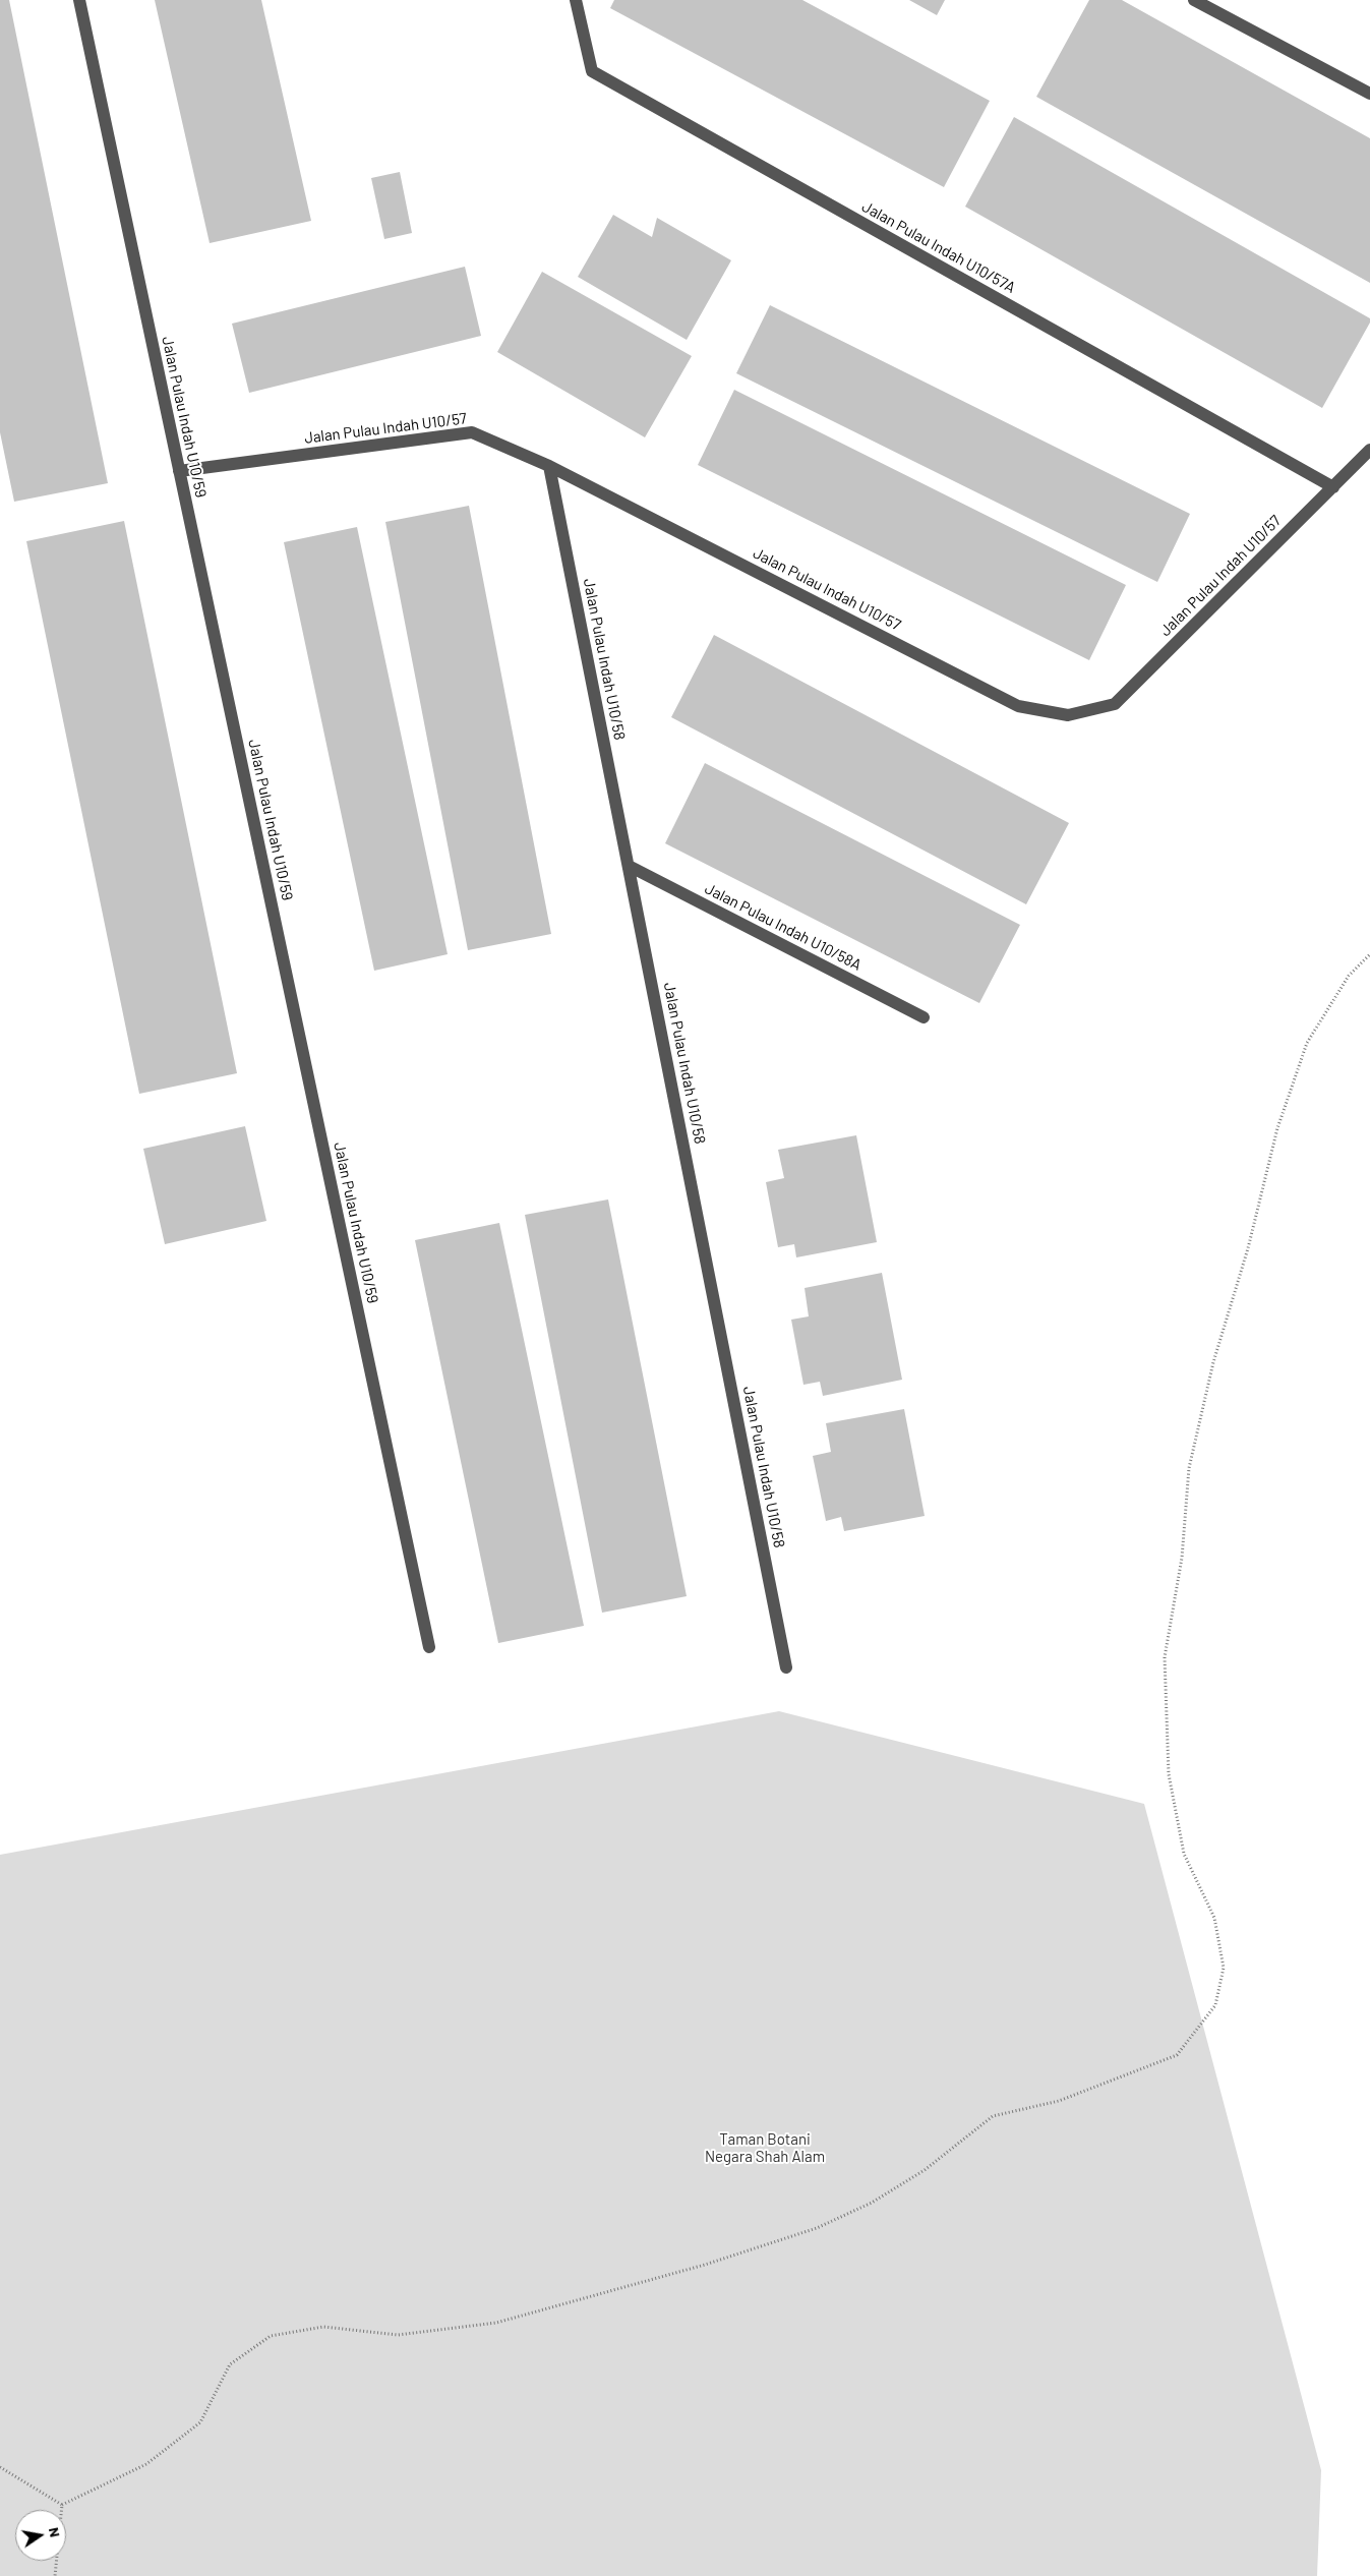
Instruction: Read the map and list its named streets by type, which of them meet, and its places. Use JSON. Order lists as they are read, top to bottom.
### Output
{
  "streets": {
    "street": [
      "Jalan Pulau Indah U10/57A",
      "Jalan Pulau Indah U10/59",
      "Jalan Pulau Indah U10/57",
      "Jalan Pulau Indah U10/58",
      "Jalan Pulau Indah U10/58A"
    ]
  },
  "crossings": [
    ["Jalan Pulau Indah U10/57A", "Jalan Pulau Indah U10/57"],
    ["Jalan Pulau Indah U10/59", "Jalan Pulau Indah U10/57"],
    ["Jalan Pulau Indah U10/57", "Jalan Pulau Indah U10/58"],
    ["Jalan Pulau Indah U10/58", "Jalan Pulau Indah U10/58A"]
  ],
  "parks": ["Taman Botani Negara Shah Alam"],
  "north": "right"
}
